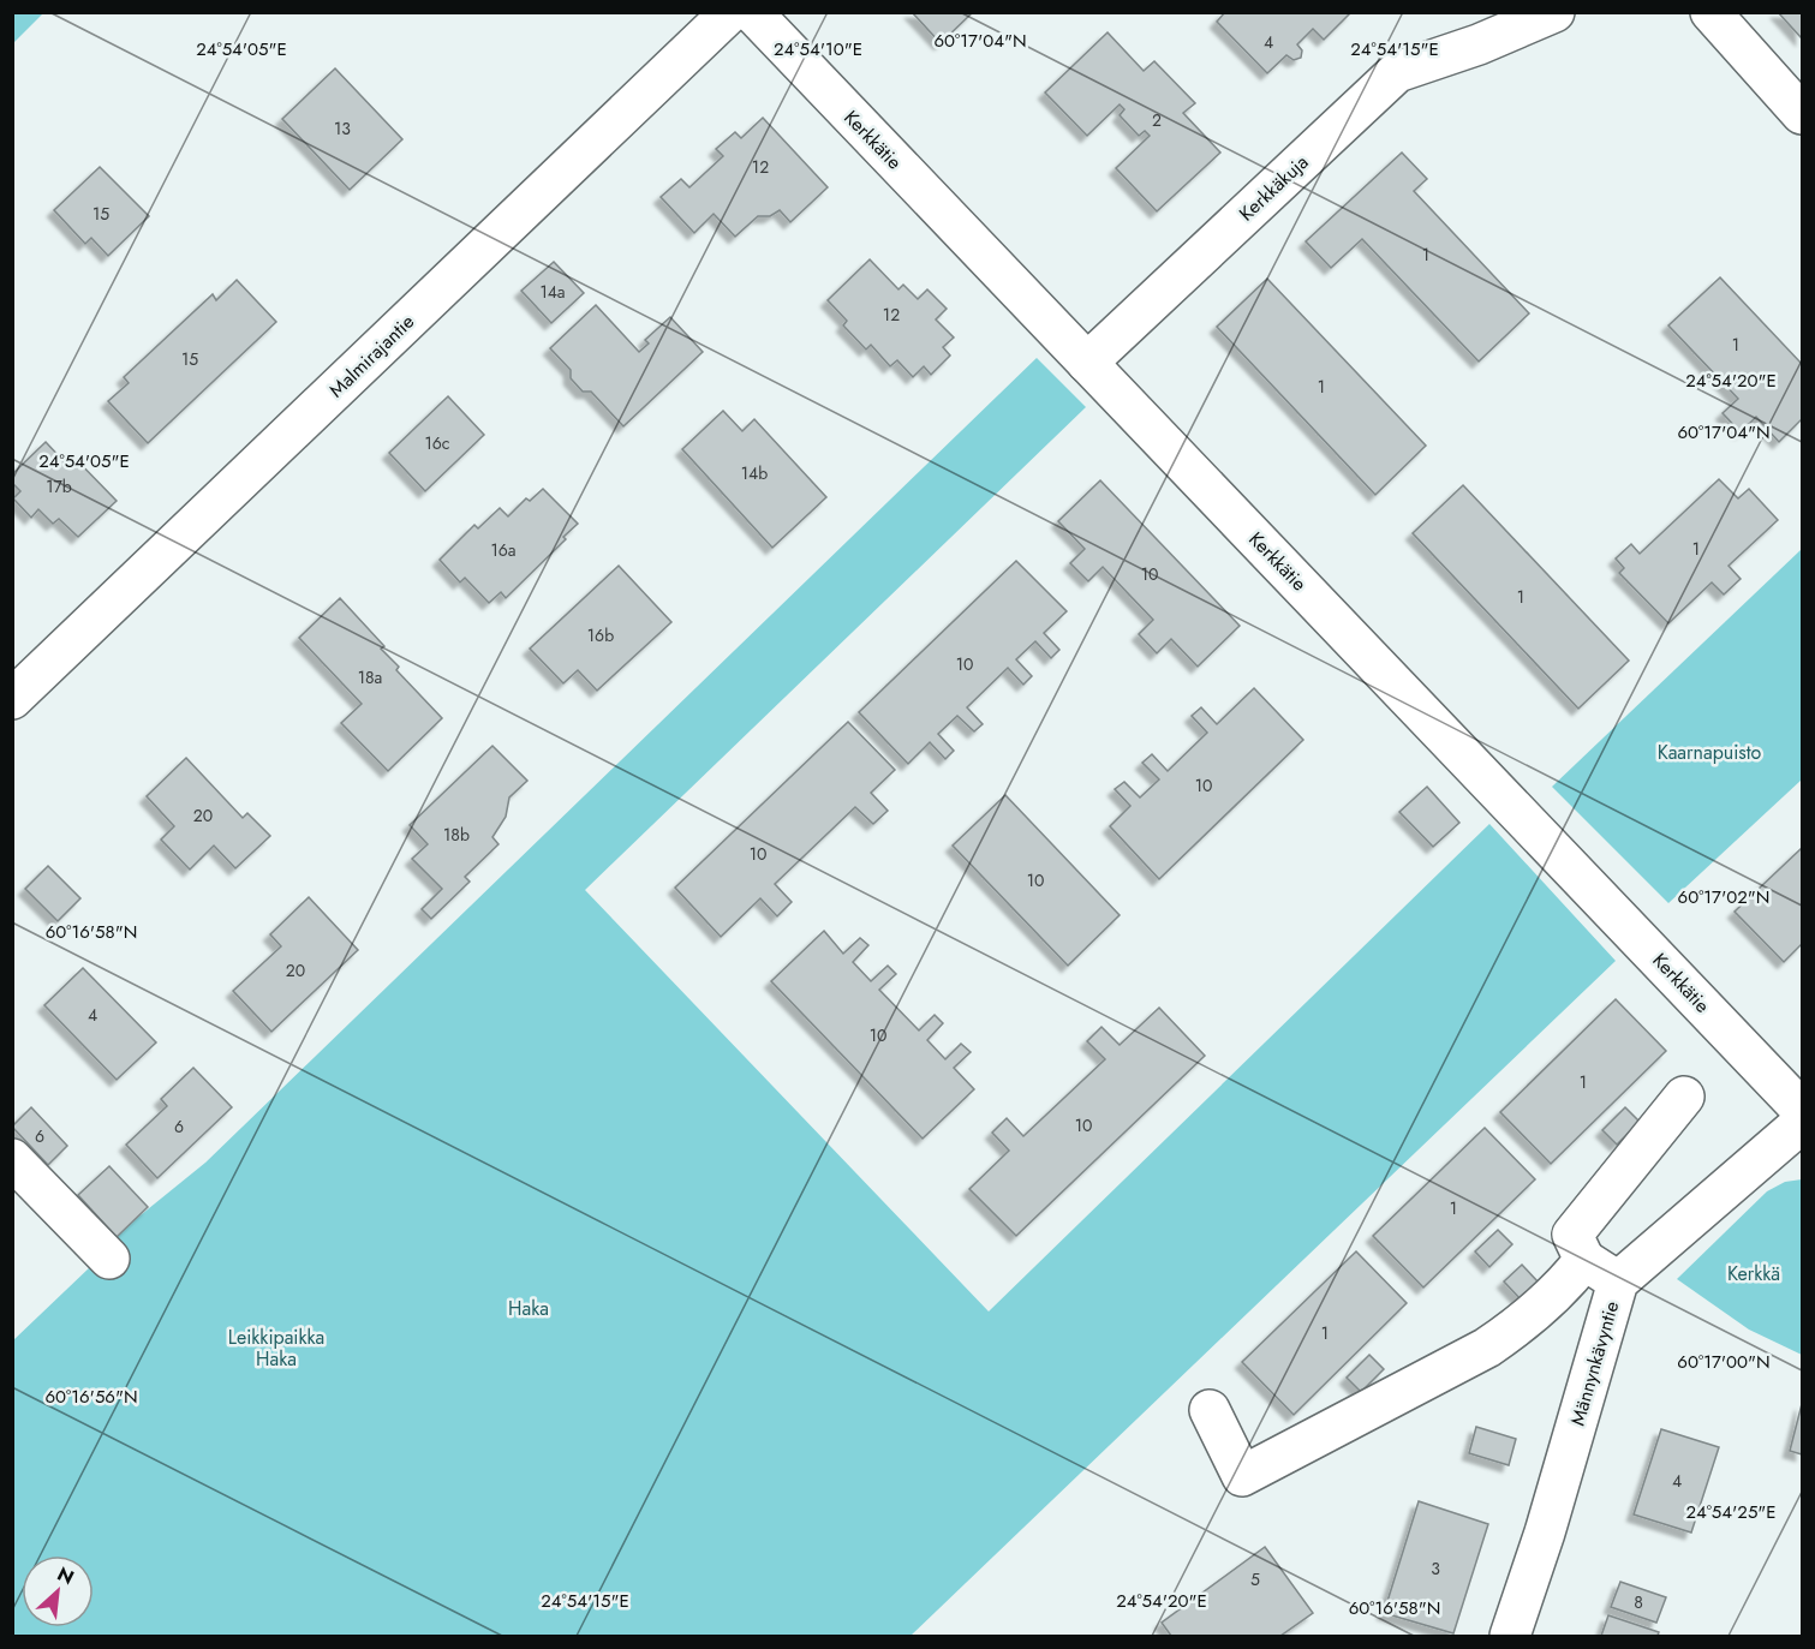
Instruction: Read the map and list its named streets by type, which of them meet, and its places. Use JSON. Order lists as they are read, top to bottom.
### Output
{
  "streets": {
    "street": [
      "Kerkkätie",
      "Kerkkäkuja",
      "Malmirajantie",
      "Männynkävyntie"
    ]
  },
  "crossings": [
    ["Kerkkätie", "Kerkkäkuja"]
  ],
  "parks": [
    "Kaarnapuisto",
    "Kerkkä",
    "Haka",
    "Leikkipaikka Haka"
  ],
  "house_numbers": [
    "4",
    "2",
    "13",
    "12",
    "15",
    "1",
    "14a",
    "12",
    "1",
    "15",
    "1",
    "16c",
    "14b",
    "17b",
    "1",
    "16a",
    "10",
    "1",
    "16b",
    "10",
    "18a",
    "10",
    "20",
    "18b",
    "10",
    "10",
    "20",
    "4",
    "10",
    "1",
    "10",
    "6",
    "6",
    "1",
    "1",
    "4",
    "3",
    "5",
    "8"
  ],
  "north": "top right",
  "coordinates": [
    "60°17'04\"N",
    "24°54'05\"E",
    "24°54'10\"E",
    "24°54'15\"E",
    "24°54'20\"E",
    "60°17'02\"N",
    "60°16'58\"N",
    "60°17'00\"N",
    "60°16'56\"N",
    "24°54'25\"E"
  ]
}
